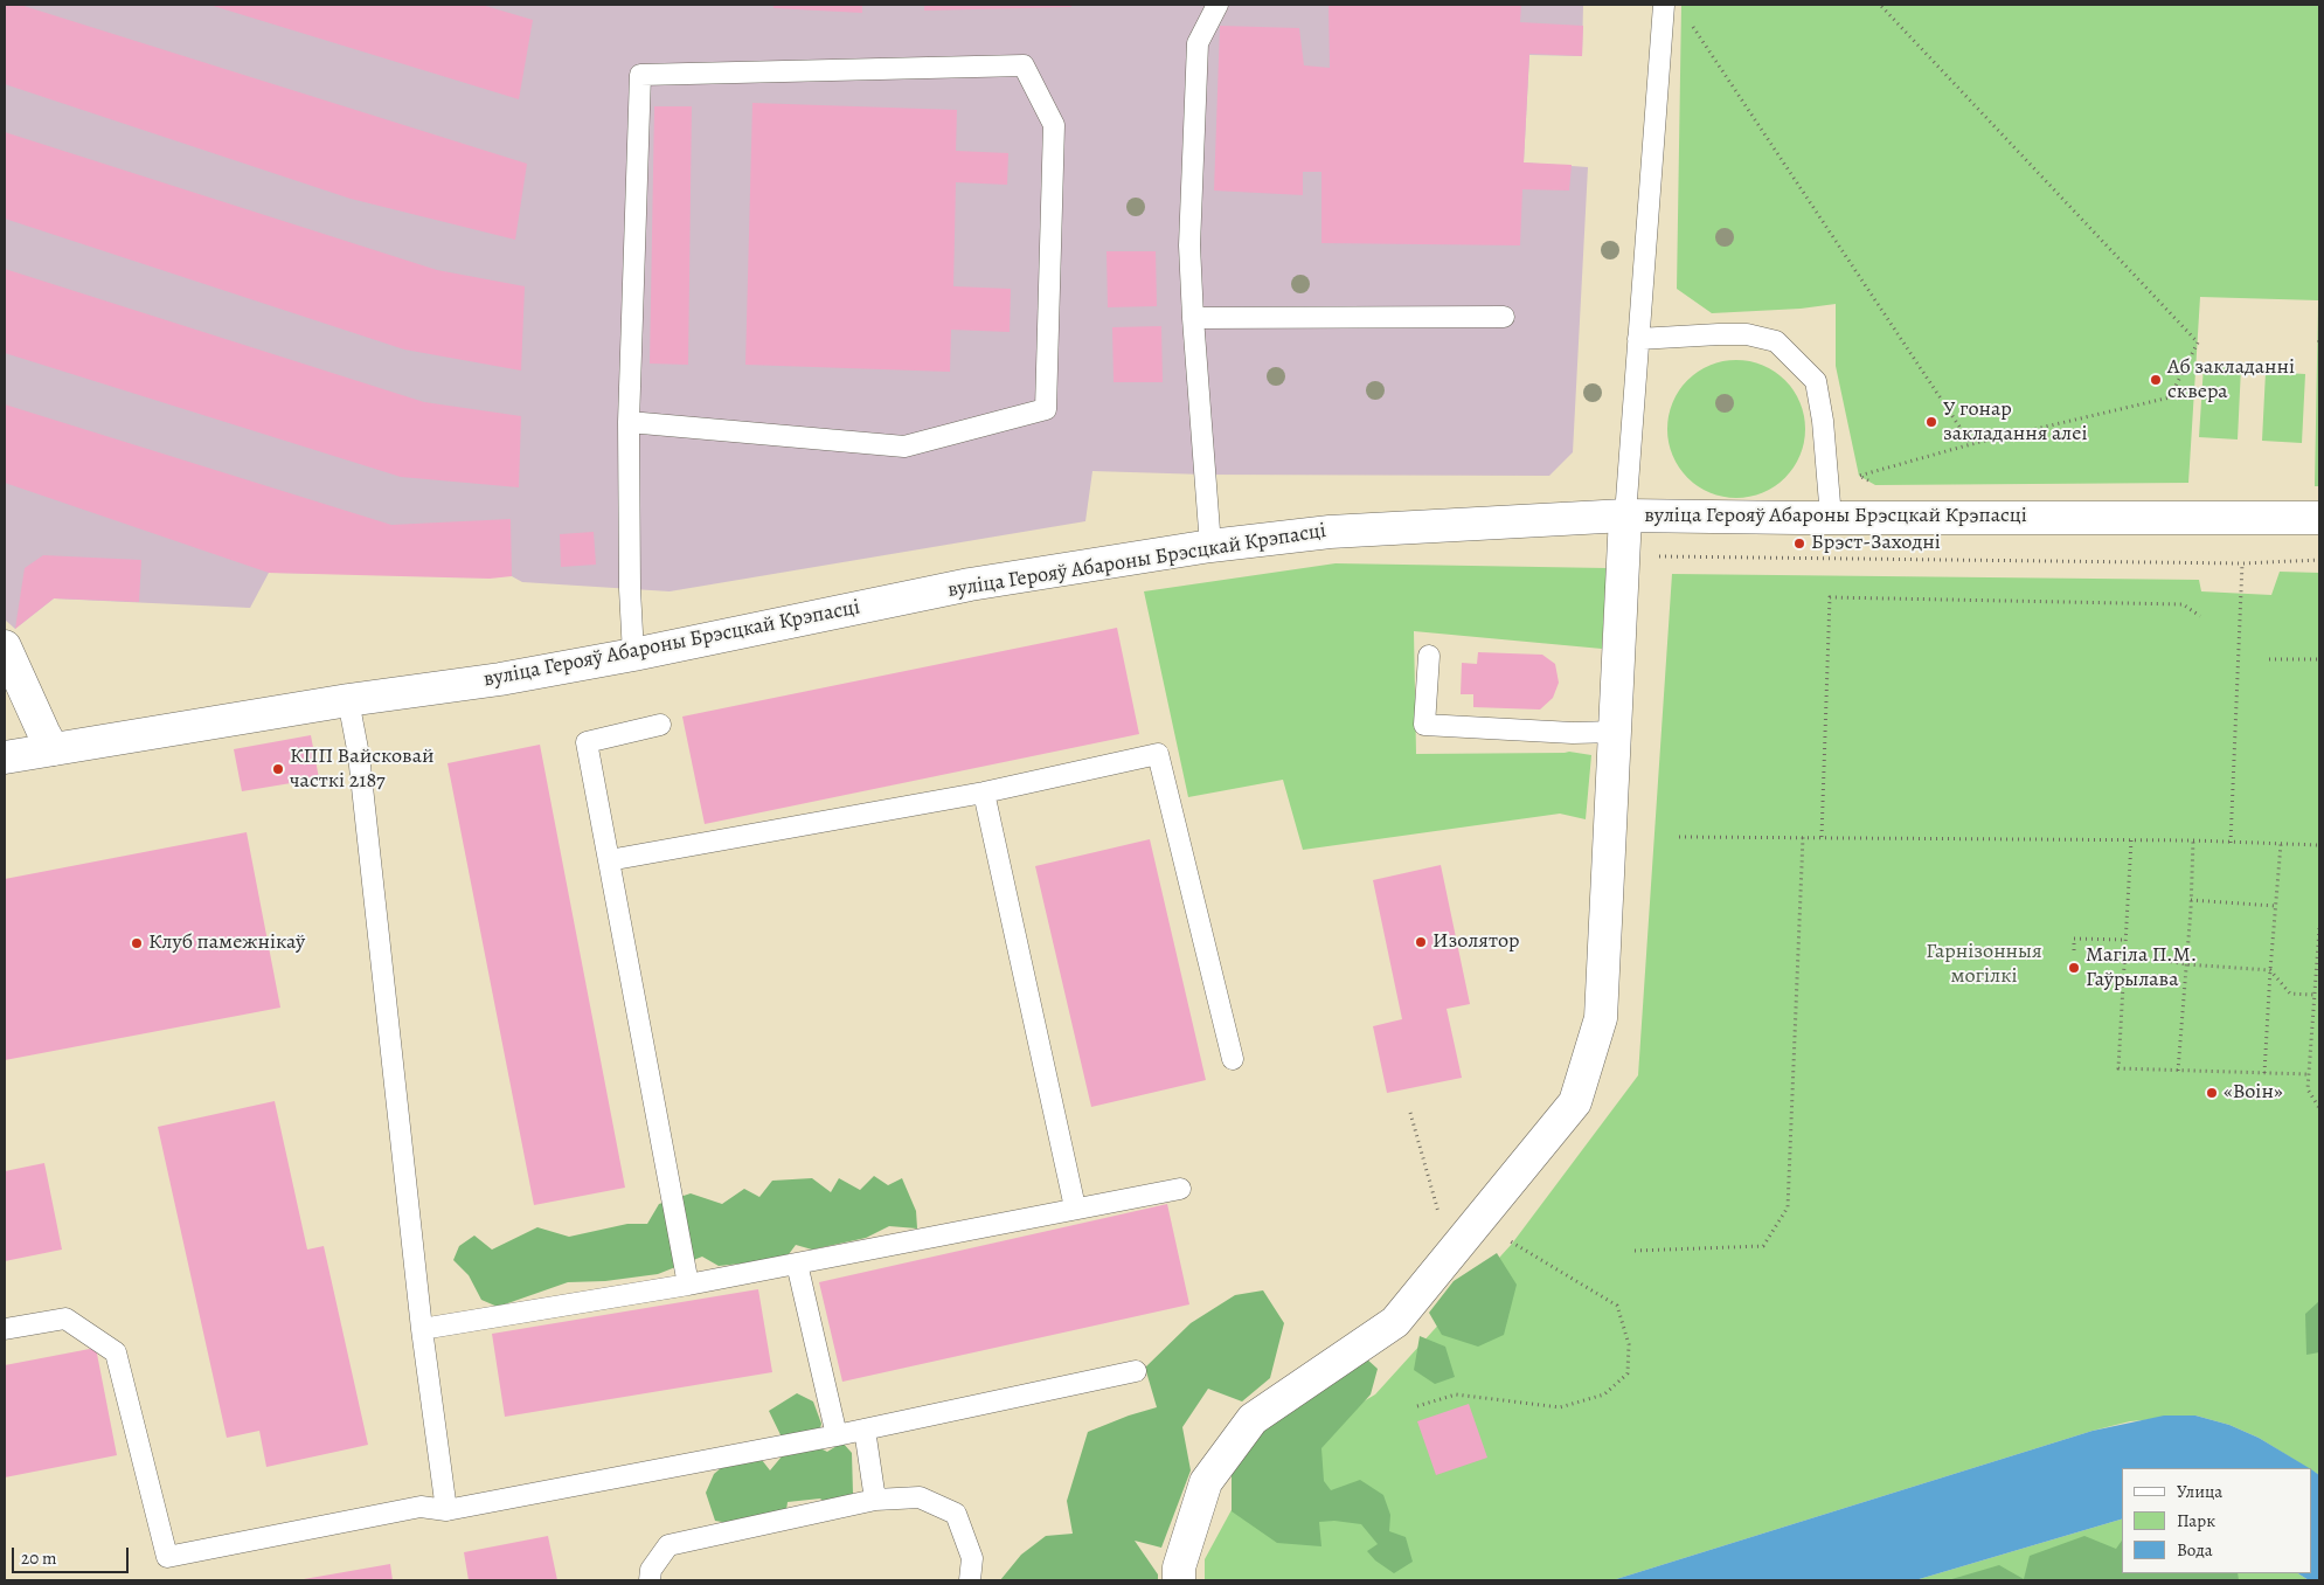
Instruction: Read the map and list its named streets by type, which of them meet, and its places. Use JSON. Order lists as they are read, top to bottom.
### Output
{
  "streets": {
    "main road": ["вуліца Герояў Абароны Брэсцкай Крэпасці"]
  },
  "parks": ["Гарнізонныя могілкі"],
  "places": [
    "Аб закладанні сквера",
    "У гонар закладання алеі",
    "Брэст-Заходні",
    "КПП Вайсковай часткі 2187",
    "Изолятор",
    "Клуб памежнікаў",
    "Магіла П.М. Гаўрылава",
    "«Воін»"
  ],
  "legend": ["Улица", "Парк", "Вода"],
  "scale_bar": "20 m"
}
